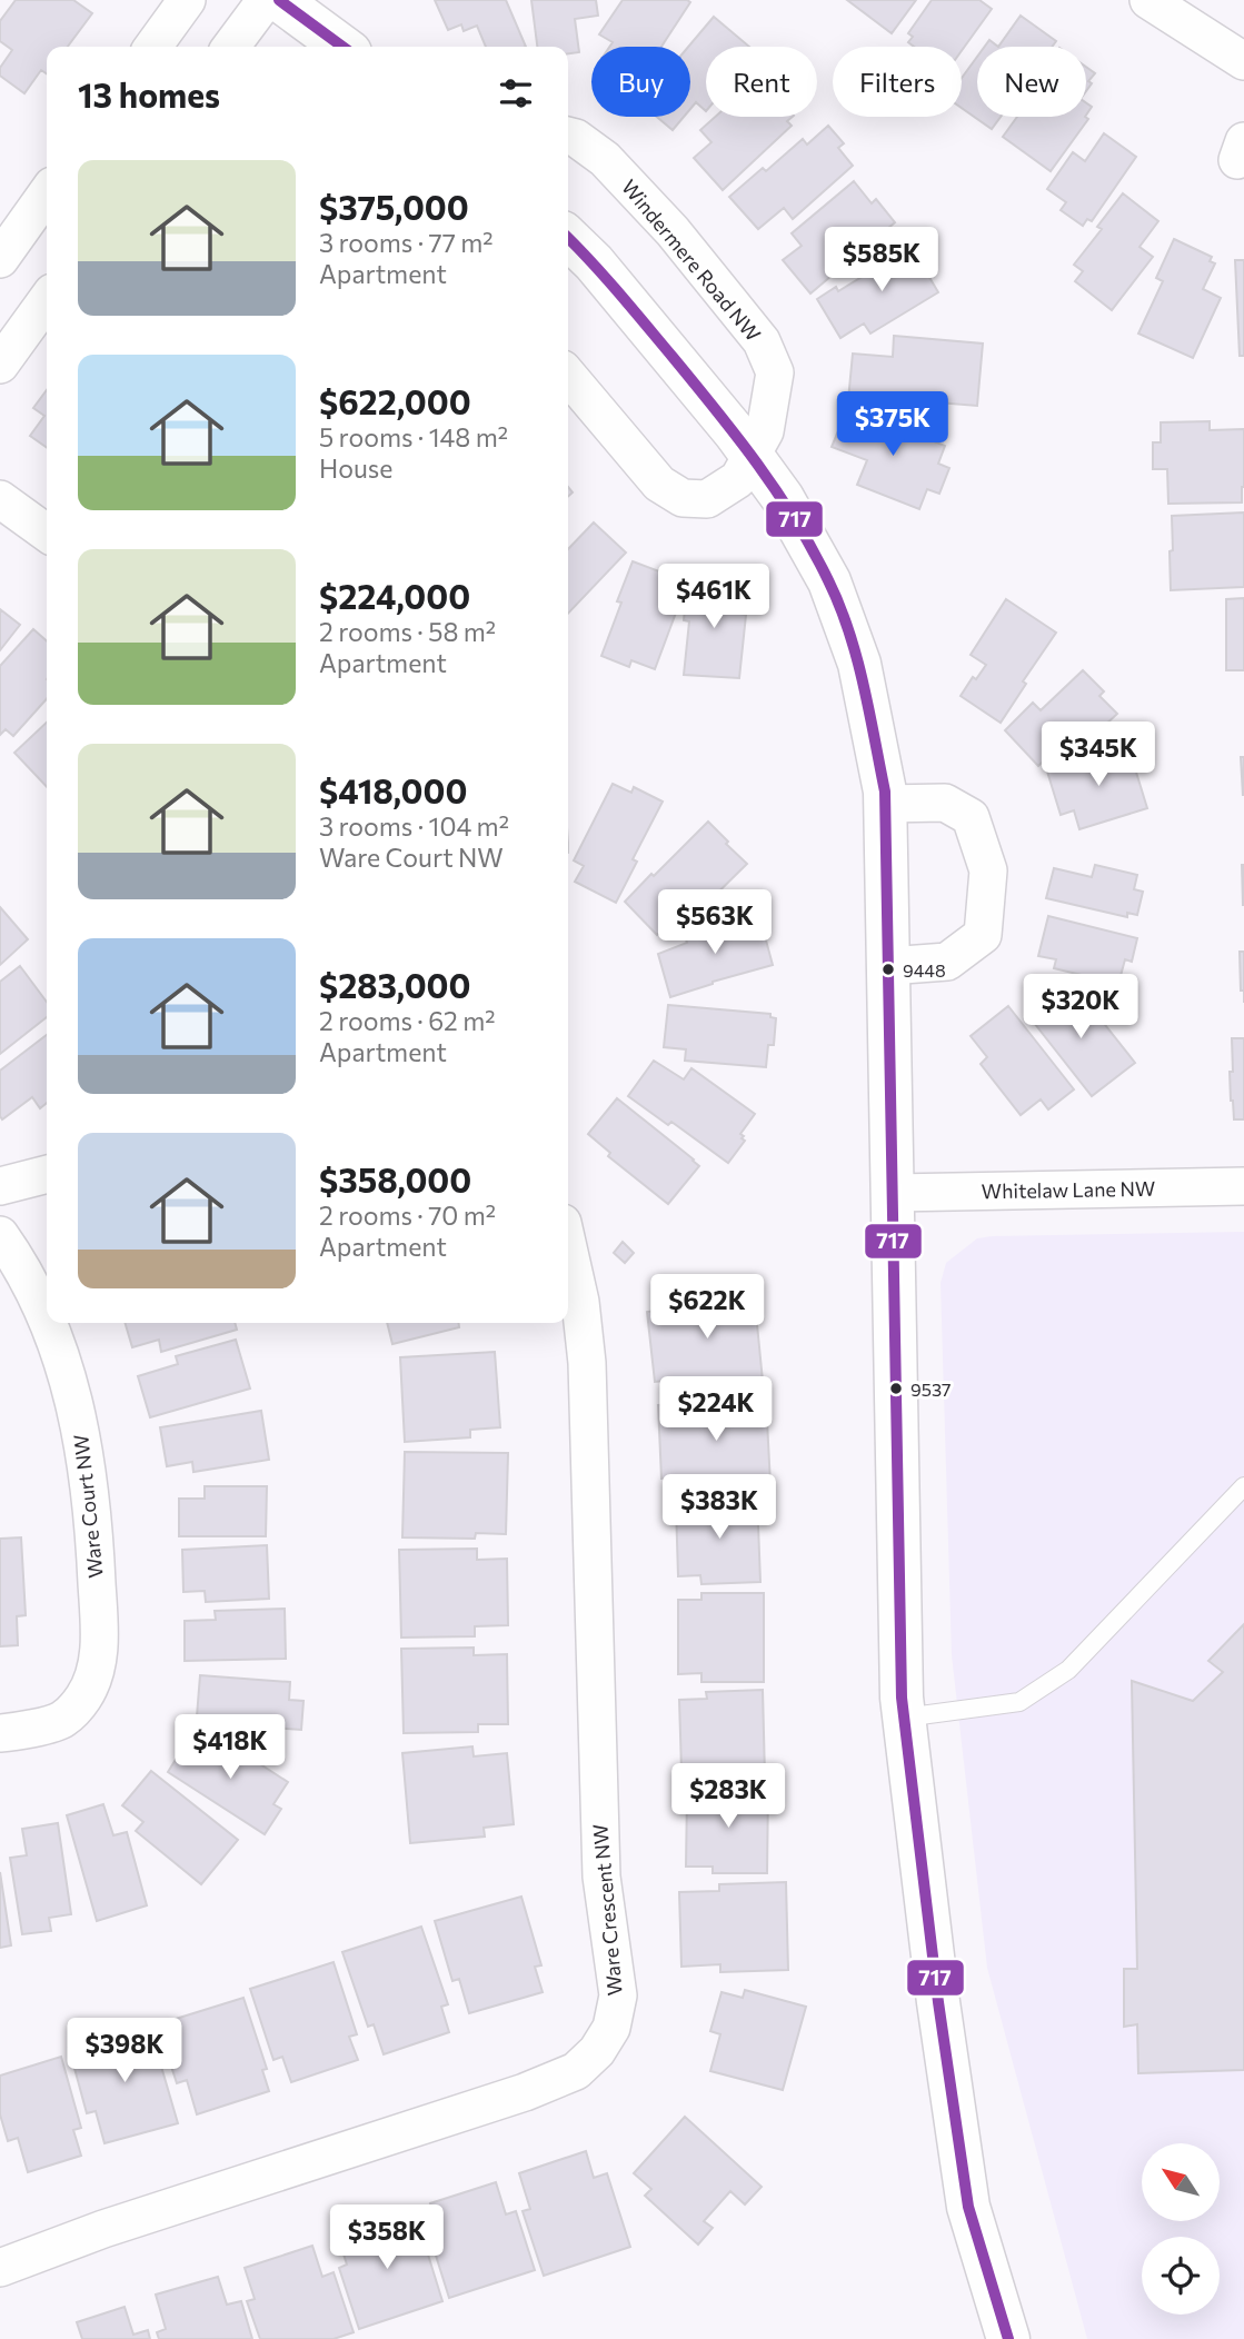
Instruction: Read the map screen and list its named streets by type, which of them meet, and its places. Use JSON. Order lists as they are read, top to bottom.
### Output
{
  "streets": {
    "street": [
      "Windermere Road NW",
      "Whitelaw Lane NW",
      "Ware Court NW",
      "Ware Crescent NW"
    ]
  },
  "places": ["9448", "9537"],
  "lines": ["transit line 717"],
  "north": "top left",
  "page": {
    "chip": [
      "Buy",
      "Rent",
      "Filters",
      "New"
    ],
    "heading": "13 homes",
    "list": [
      {
        "name": "$375,000",
        "note": "3 rooms · 77 m² · Apartment"
      },
      {
        "name": "$622,000",
        "note": "5 rooms · 148 m² · House"
      },
      {
        "name": "$224,000",
        "note": "2 rooms · 58 m² · Apartment"
      },
      {
        "name": "$418,000",
        "note": "3 rooms · 104 m² · Ware Court NW"
      },
      {
        "name": "$283,000",
        "note": "2 rooms · 62 m² · Apartment"
      },
      {
        "name": "$358,000",
        "note": "2 rooms · 70 m² · Apartment"
      }
    ],
    "price": [
      "$585K",
      "$375K",
      "$461K",
      "$345K",
      "$563K",
      "$320K",
      "$622K",
      "$224K",
      "$383K",
      "$418K",
      "$283K",
      "$398K",
      "$358K"
    ]
  }
}
